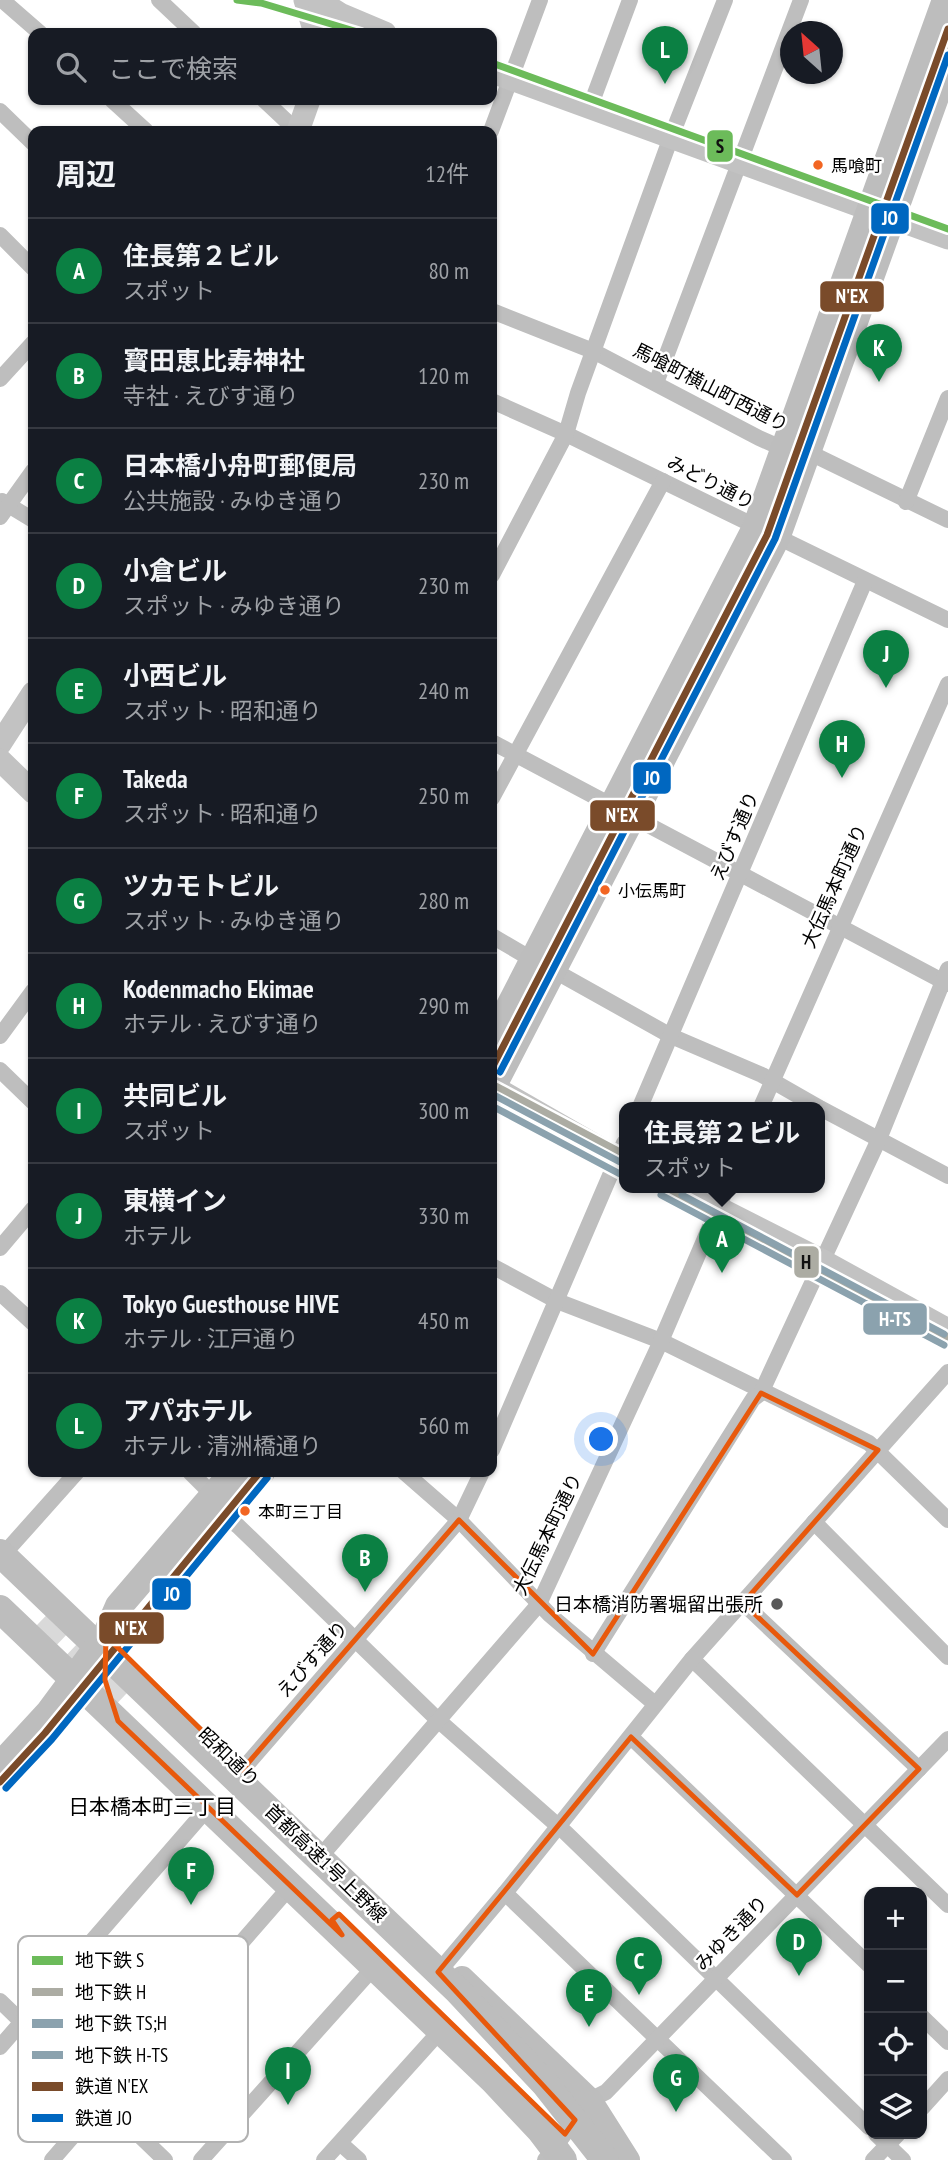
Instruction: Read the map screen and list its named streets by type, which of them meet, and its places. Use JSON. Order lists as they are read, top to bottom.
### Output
{
  "streets": {
    "highway": ["昭和通り", "首都高速1号上野線"],
    "street": [
      "馬喰町横山町西通り",
      "みどり通り",
      "えびす通り",
      "大伝馬本町通り",
      "みゆき通り"
    ]
  },
  "crossings": [
    ["みどり通り", "えびす通り"],
    ["えびす通り", "昭和通り"],
    ["大伝馬本町通り", "昭和通り"],
    ["昭和通り", "首都高速1号上野線"],
    ["昭和通り", "みゆき通り"]
  ],
  "districts": ["日本橋本町三丁目"],
  "places": [
    "馬喰町",
    "小伝馬町",
    "本町三丁目",
    "日本橋消防署堀留出張所"
  ],
  "lines": [
    "metro line S",
    "rail line N'EX",
    "rail line JO",
    "metro line H",
    "metro line TS;H",
    "metro line H-TS"
  ],
  "legend": [
    "地下鉄 S",
    "地下鉄 H",
    "地下鉄 TS;H",
    "地下鉄 H-TS",
    "鉄道 N'EX",
    "鉄道 JO"
  ],
  "north": "top left",
  "page": {
    "pins": [
      "L",
      "K",
      "J",
      "H",
      "A",
      "B",
      "F",
      "D",
      "C",
      "E",
      "I",
      "G"
    ],
    "search": "ここで検索",
    "heading": ["周辺", "12件"],
    "list": [
      {
        "mark": "A",
        "name": "住長第２ビル",
        "note": "スポット",
        "value": "80 m"
      },
      {
        "mark": "B",
        "name": "寳田恵比寿神社",
        "note": "寺社 · えびす通り",
        "value": "120 m"
      },
      {
        "mark": "C",
        "name": "日本橋小舟町郵便局",
        "note": "公共施設 · みゆき通り",
        "value": "230 m"
      },
      {
        "mark": "D",
        "name": "小倉ビル",
        "note": "スポット · みゆき通り",
        "value": "230 m"
      },
      {
        "mark": "E",
        "name": "小西ビル",
        "note": "スポット · 昭和通り",
        "value": "240 m"
      },
      {
        "mark": "F",
        "name": "Takeda",
        "note": "スポット · 昭和通り",
        "value": "250 m"
      },
      {
        "mark": "G",
        "name": "ツカモトビル",
        "note": "スポット · みゆき通り",
        "value": "280 m"
      },
      {
        "mark": "H",
        "name": "Kodenmacho Ekimae",
        "note": "ホテル · えびす通り",
        "value": "290 m"
      },
      {
        "mark": "I",
        "name": "共同ビル",
        "note": "スポット",
        "value": "300 m"
      },
      {
        "mark": "J",
        "name": "東横イン",
        "note": "ホテル",
        "value": "330 m"
      },
      {
        "mark": "K",
        "name": "Tokyo Guesthouse HIVE",
        "note": "ホテル · 江戸通り",
        "value": "450 m"
      },
      {
        "mark": "L",
        "name": "アパホテル",
        "note": "ホテル · 清洲橋通り",
        "value": "560 m"
      }
    ],
    "popup": ["住長第２ビル", "スポット"],
    "map_buttons": ["+", "−"]
  }
}
